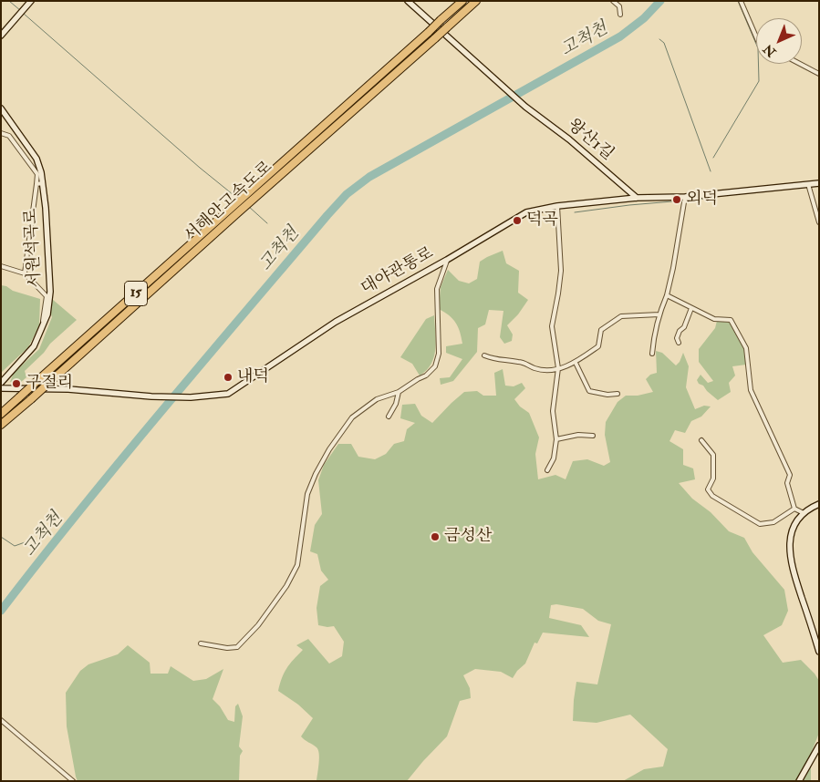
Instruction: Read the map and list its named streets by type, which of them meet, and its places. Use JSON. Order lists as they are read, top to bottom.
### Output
{
  "streets": {
    "highway": ["서해안고속도로", "15"],
    "main road": ["왕산1길", "서원석곡로", "대야관통로"]
  },
  "crossings": [
    ["왕산1길", "대야관통로"]
  ],
  "water": ["고척천"],
  "places": [
    "외덕",
    "덕곡",
    "내덕",
    "구절리",
    "금성산"
  ],
  "north": "bottom left"
}
